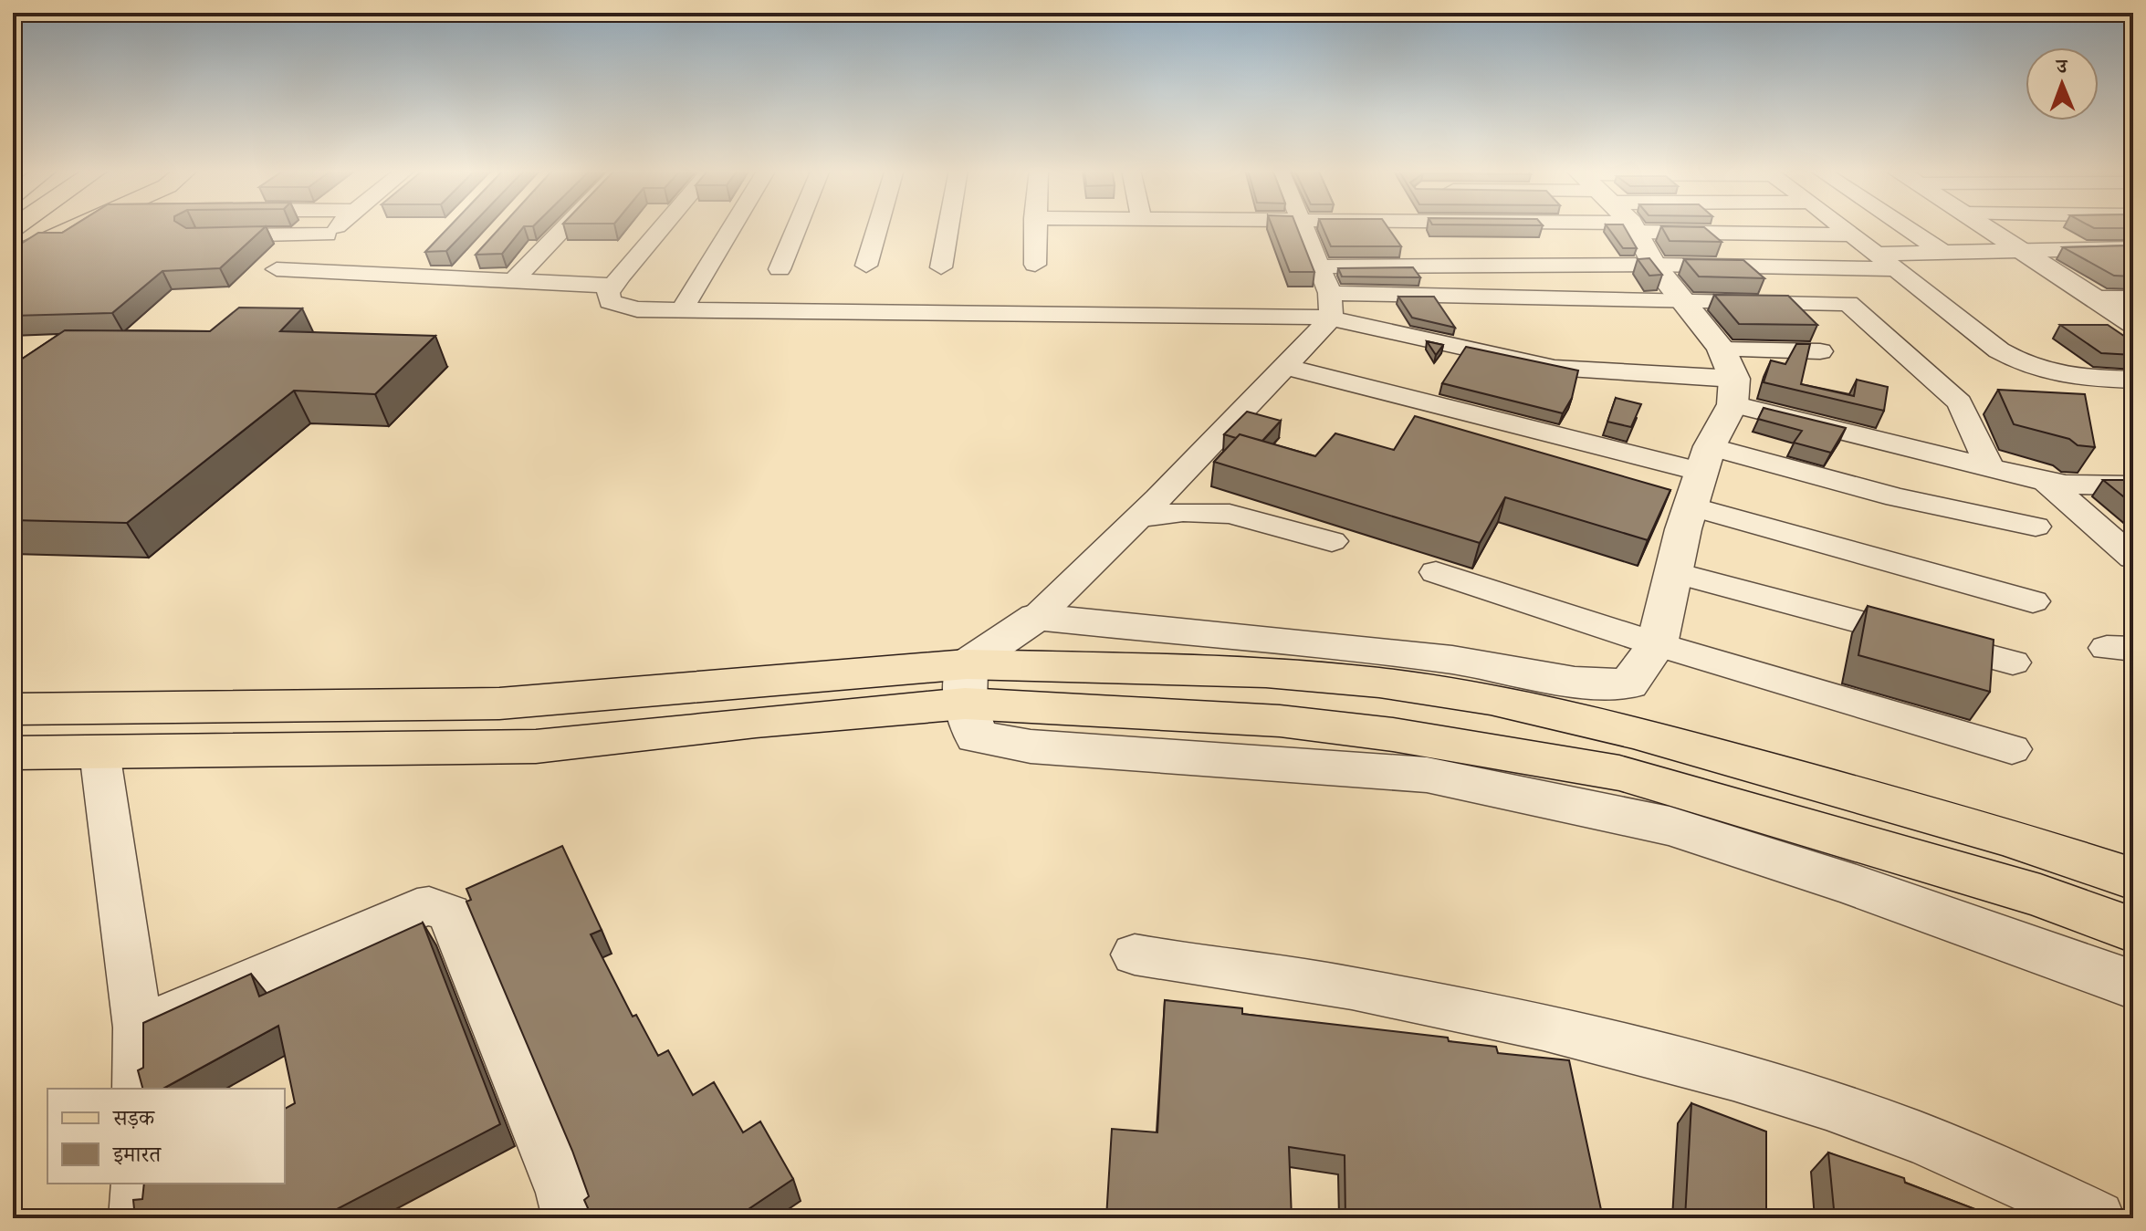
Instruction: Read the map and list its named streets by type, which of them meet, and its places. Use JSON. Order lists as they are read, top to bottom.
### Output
{
  "legend": ["सड़क", "इमारत"],
  "north": "top"
}
